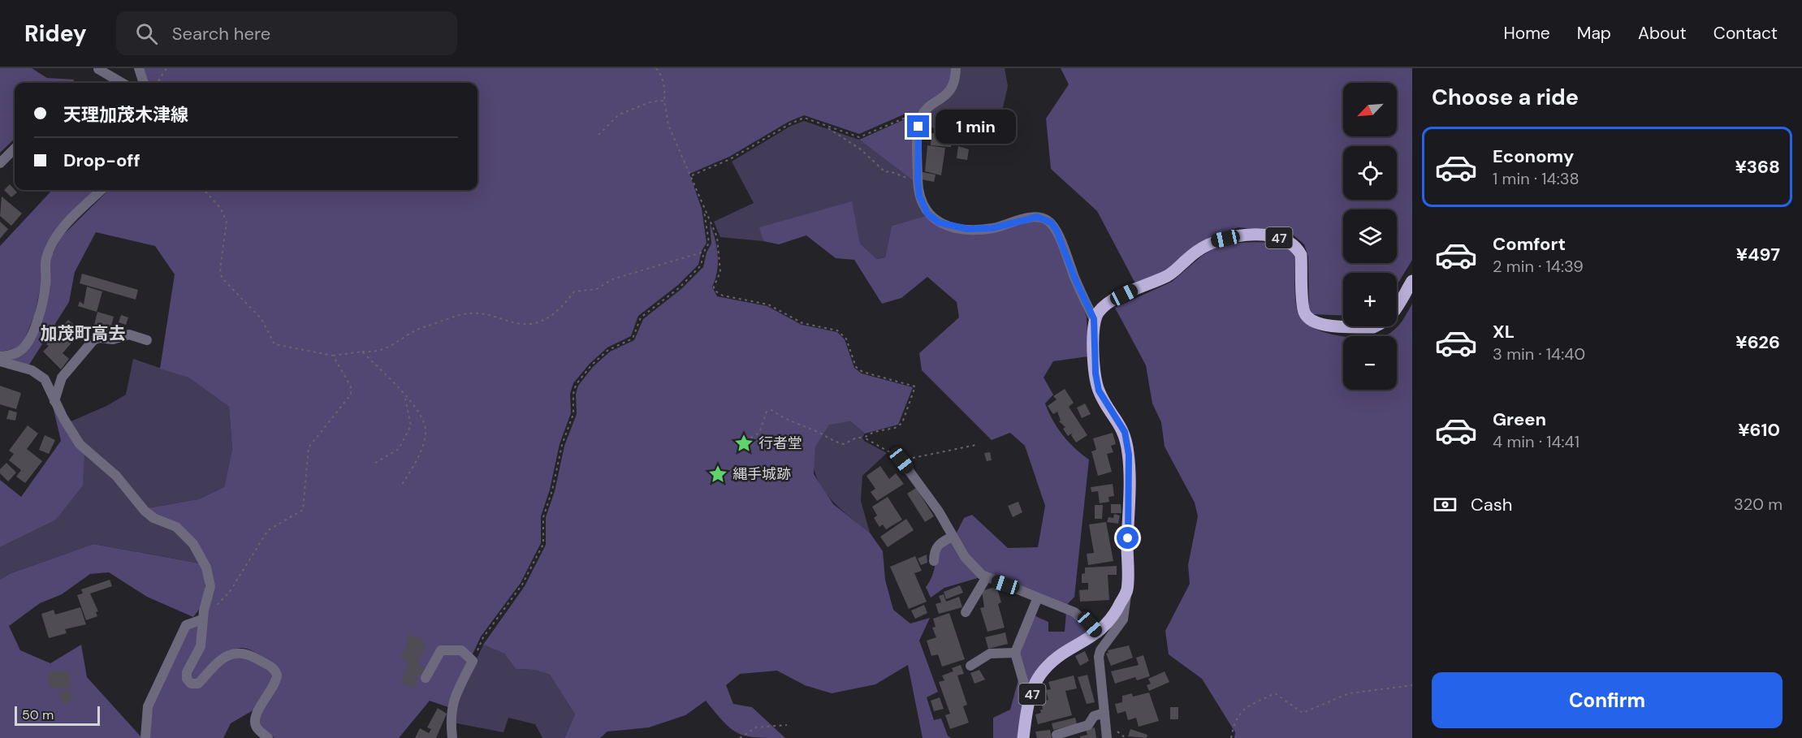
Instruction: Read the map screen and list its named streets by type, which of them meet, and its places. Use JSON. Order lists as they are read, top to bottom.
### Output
{
  "streets": {
    "main road": ["47"]
  },
  "districts": ["加茂町高去"],
  "places": {
    "place": ["行者堂", "縄手城跡"]
  },
  "scale_bar": "50 m",
  "north": "bottom left",
  "page": {
    "header": "Ridey",
    "search": "Search here",
    "nav": [
      "Home",
      "Map",
      "About",
      "Contact"
    ],
    "heading": "Choose a ride",
    "map_buttons": ["+", "−"],
    "banner": ["天理加茂木津線", "Drop-off"],
    "bubble": "1 min",
    "list": [
      {
        "name": "Economy",
        "note": "1 min · 14:38",
        "value": "¥368"
      },
      {
        "name": "Comfort",
        "note": "2 min · 14:39",
        "value": "¥497"
      },
      {
        "name": "XL",
        "note": "3 min · 14:40",
        "value": "¥626"
      },
      {
        "name": "Green",
        "note": "4 min · 14:41",
        "value": "¥610"
      }
    ],
    "pay": ["Cash", "320 m"],
    "buttons": "Confirm",
    "scale": "50 m"
  }
}
